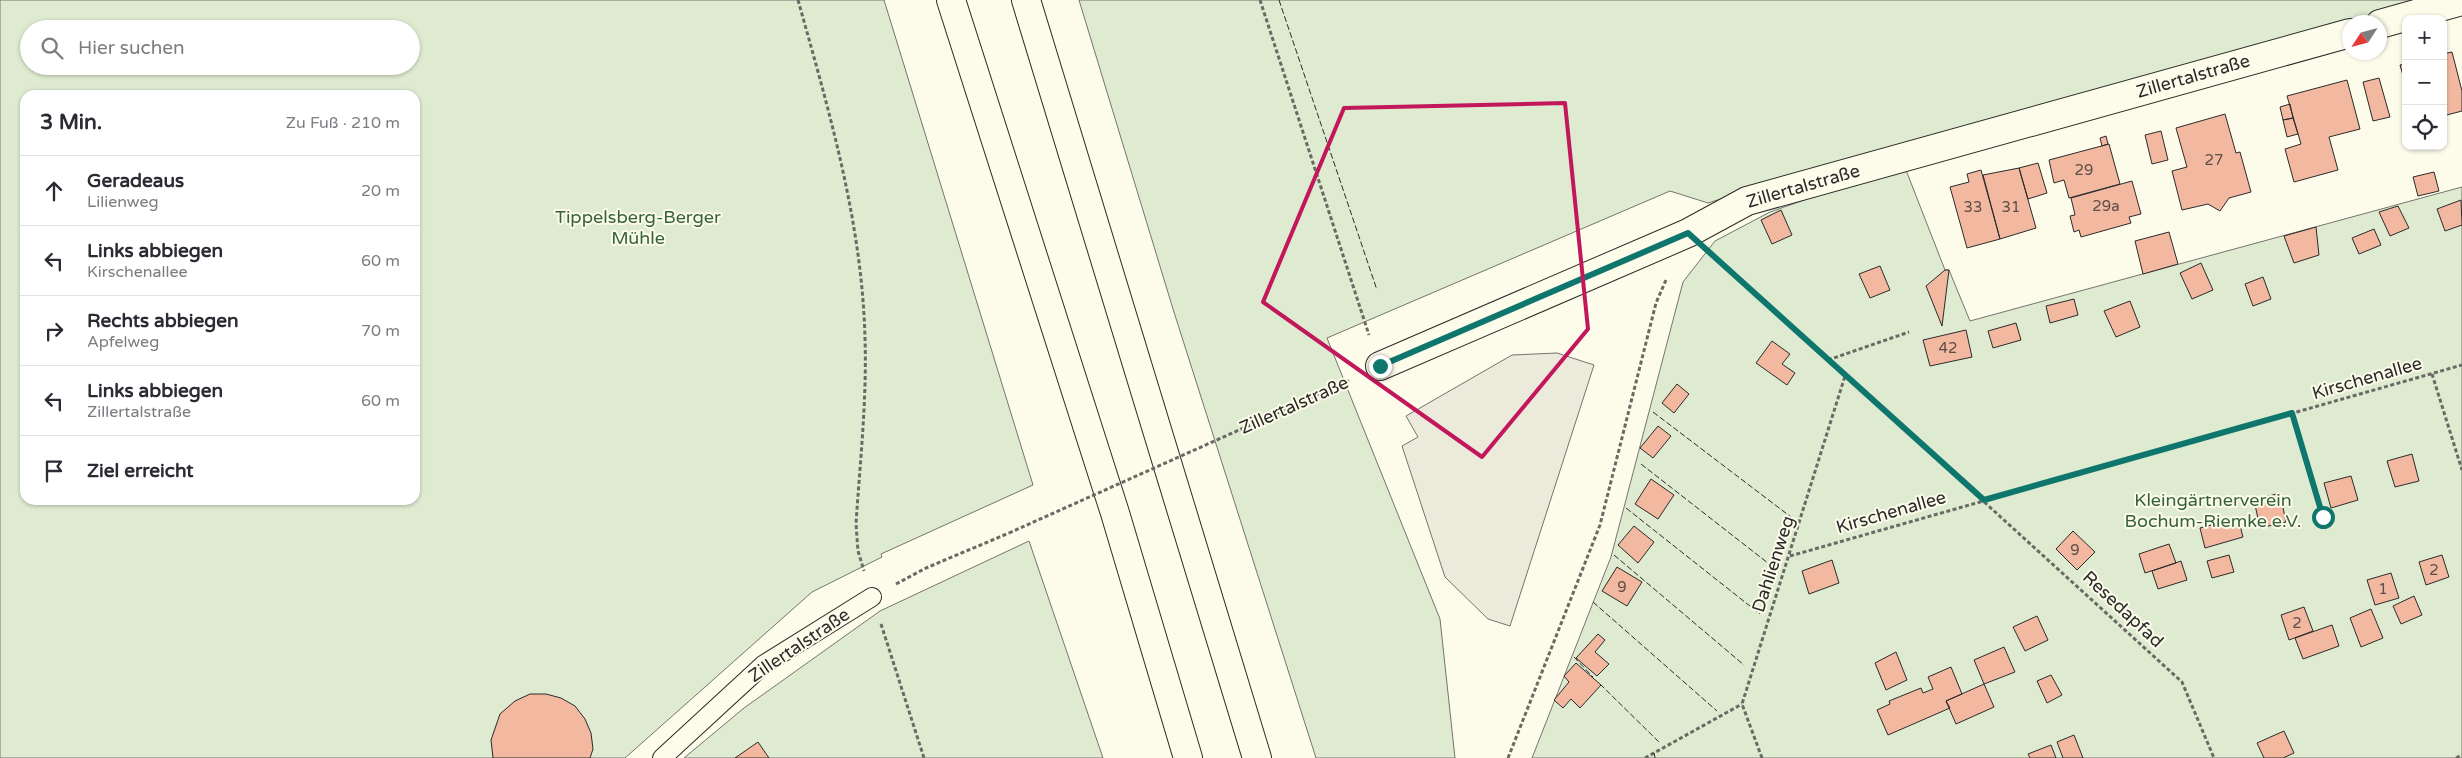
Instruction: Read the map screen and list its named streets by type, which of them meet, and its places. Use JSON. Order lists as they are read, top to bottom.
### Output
{
  "streets": {
    "main road": ["Zillertalstraße"],
    "path": ["Kirschenallee", "Dahlienweg", "Resedapfad"]
  },
  "crossings": [
    ["Zillertalstraße", "Resedapfad"],
    ["Kirschenallee", "Dahlienweg"],
    ["Kirschenallee", "Resedapfad"],
    ["Dahlienweg", "Resedapfad"]
  ],
  "parks": ["Tippelsberg-Berger Mühle", "Kleingärtnerverein Bochum-Riemke e.V."],
  "house_numbers": [
    "27",
    "29",
    "29a",
    "33",
    "31",
    "42",
    "9",
    "2",
    "9",
    "1",
    "2"
  ],
  "north": "bottom left",
  "page": {
    "map_buttons": ["+", "−"],
    "search": "Hier suchen",
    "heading": ["3 Min.", "Zu Fuß · 210 m"],
    "list": [
      ["Geradeaus", "Lilienweg", "20 m"],
      ["Links abbiegen", "Kirschenallee", "60 m"],
      ["Rechts abbiegen", "Apfelweg", "70 m"],
      ["Links abbiegen", "Zillertalstraße", "60 m"],
      "Ziel erreicht"
    ]
  }
}
